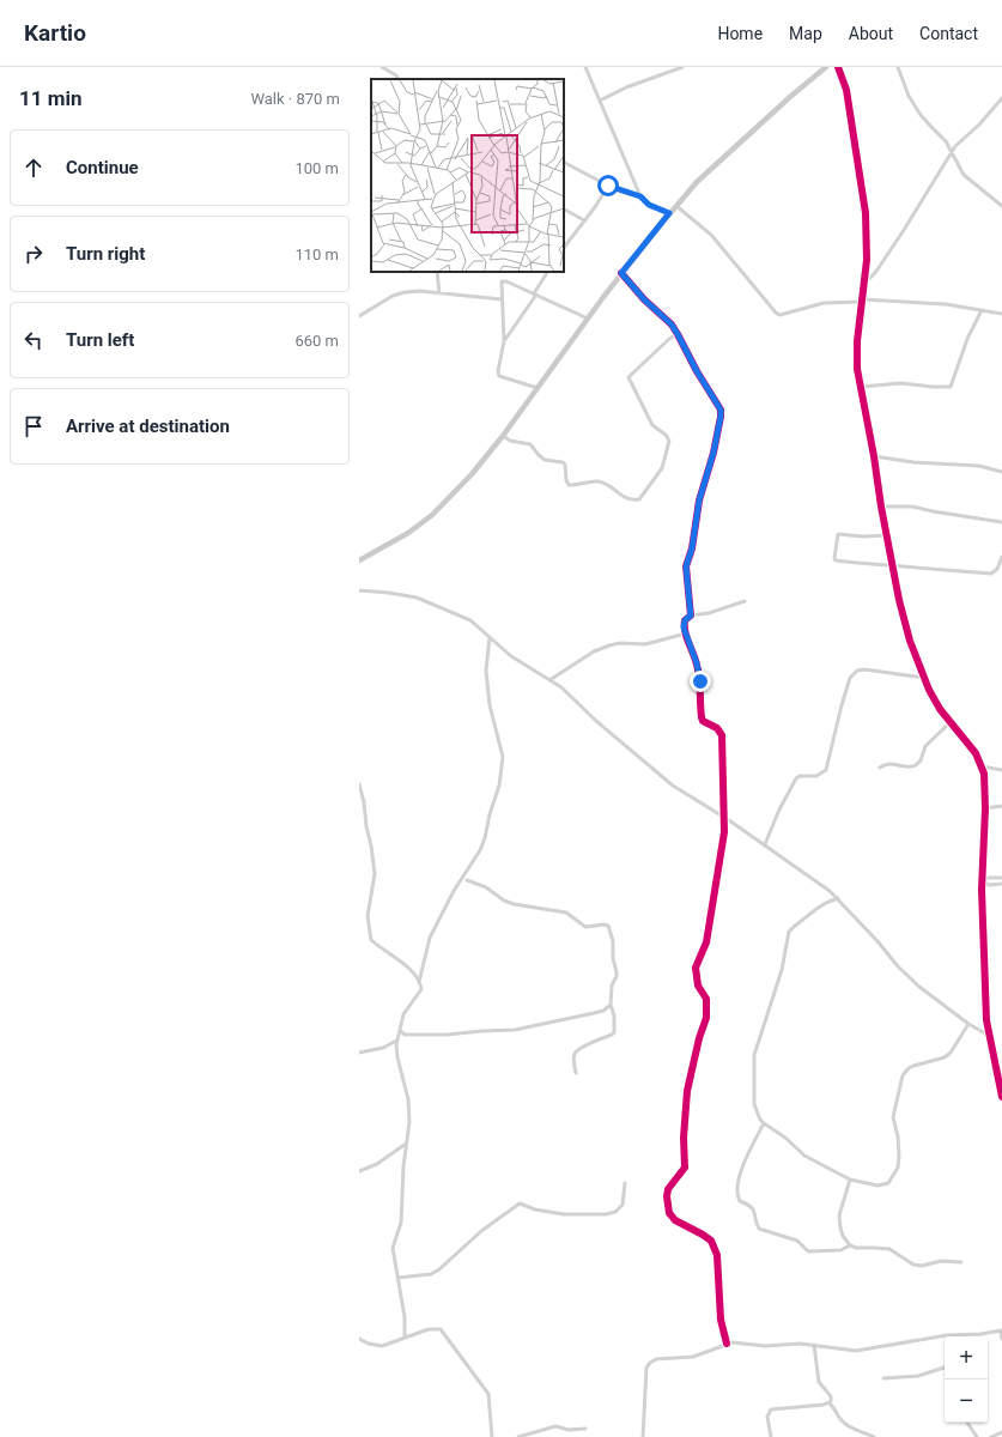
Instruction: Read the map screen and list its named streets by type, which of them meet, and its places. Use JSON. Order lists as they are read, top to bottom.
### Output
{
  "page": {
    "header": "Kartio",
    "nav": [
      "Home",
      "Map",
      "About",
      "Contact"
    ],
    "heading": ["11 min", "Walk · 870 m"],
    "list": [
      ["Continue", "100 m"],
      ["Turn right", "110 m"],
      ["Turn left", "660 m"],
      "Arrive at destination"
    ],
    "map_buttons": ["+", "−"]
  }
}
